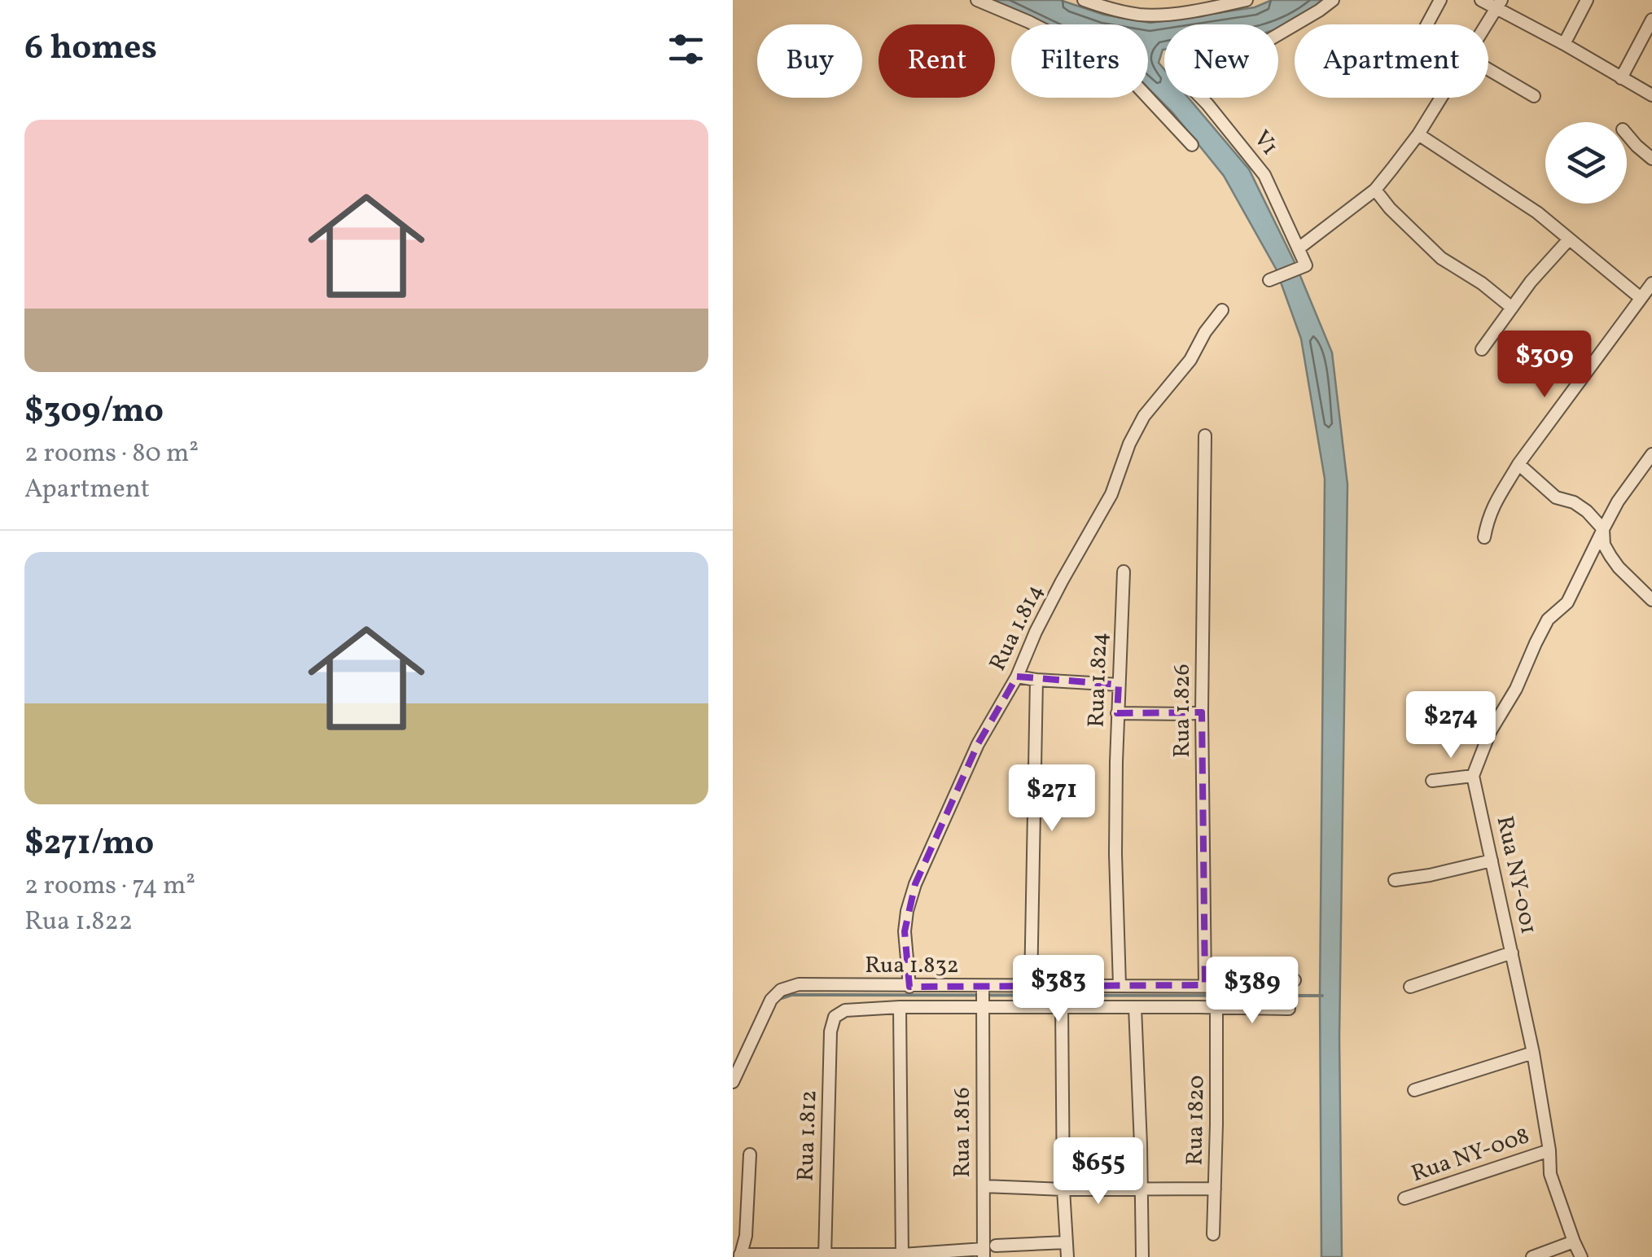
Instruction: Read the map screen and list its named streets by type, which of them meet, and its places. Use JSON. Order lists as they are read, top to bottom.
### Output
{
  "streets": {
    "street": [
      "V1",
      "Rua 1.814",
      "Rua 1.824",
      "Rua 1.826",
      "Rua NY-001",
      "Rua 1.832",
      "Rua 1820",
      "Rua 1.816",
      "Rua 1.812",
      "Rua NY-008"
    ]
  },
  "crossings": [
    ["Rua 1.814", "Rua 1.832"],
    ["Rua 1.824", "Rua 1.832"],
    ["Rua 1.826", "Rua 1.832"],
    ["Rua NY-001", "Rua NY-008"],
    ["Rua 1.832", "Rua 1.816"]
  ],
  "page": {
    "heading": "6 homes",
    "chip": [
      "Buy",
      "Rent",
      "Filters",
      "New",
      "Apartment"
    ],
    "list": [
      {
        "name": "$309/mo",
        "note": "2 rooms · 80 m² · Apartment"
      },
      {
        "name": "$271/mo",
        "note": "2 rooms · 74 m² · Rua 1.822"
      }
    ],
    "price": [
      "$309",
      "$274",
      "$271",
      "$383",
      "$389",
      "$655"
    ]
  }
}
